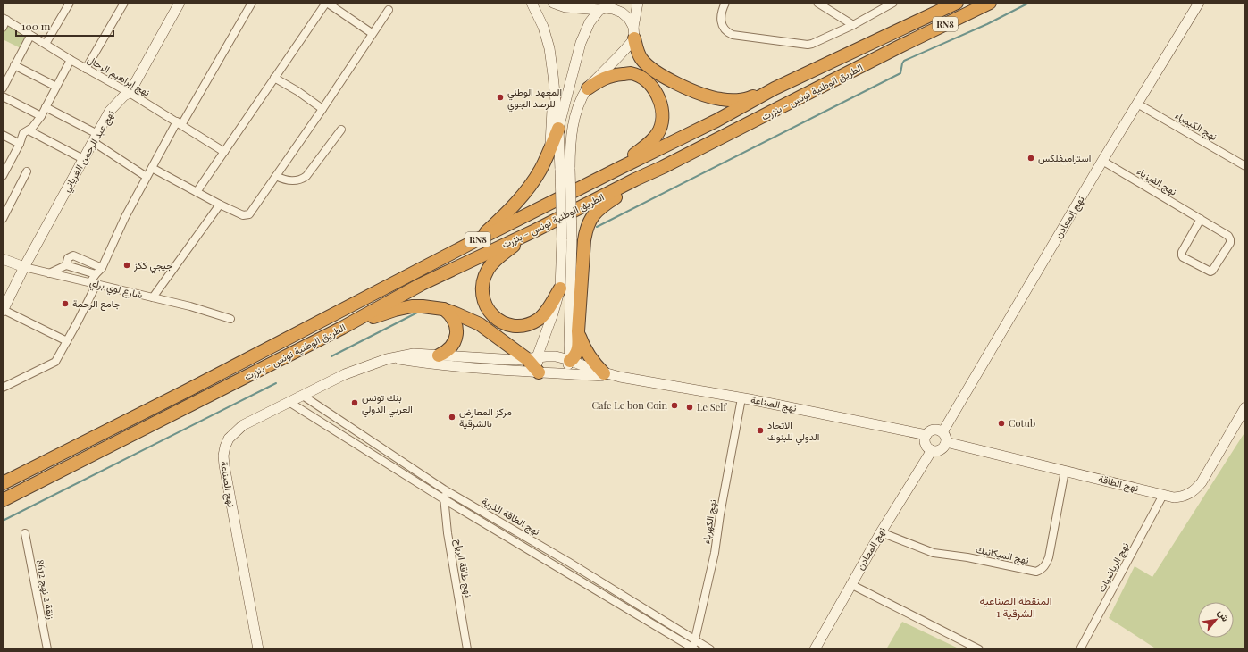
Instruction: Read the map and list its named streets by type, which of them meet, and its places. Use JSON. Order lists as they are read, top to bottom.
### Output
{
  "streets": {
    "highway": ["RN8", "الطريق الوطنية تونس - بنزرت"],
    "street": [
      "نهج إبراهيم الرحال",
      "نهج الكيمياء",
      "نهج عبد الرحمن الغرياني",
      "نهج الفيزياء",
      "نهج المعادن",
      "شارع لوي براي",
      "نهج الصناعة",
      "نهج الطاقة",
      "نهج الطاقة الذرية",
      "نهج الكهرباء",
      "نهج الميكانيك",
      "نهج الرياضيات",
      "نهج طاقة الرياح",
      "زنقة 2 نهج 8612"
    ]
  },
  "crossings": [
    ["نهج إبراهيم الرحال", "نهج عبد الرحمن الغرياني"],
    ["نهج الكيمياء", "نهج المعادن"],
    ["نهج عبد الرحمن الغرياني", "شارع لوي براي"],
    ["نهج الفيزياء", "نهج المعادن"],
    ["نهج المعادن", "نهج الصناعة"],
    ["نهج المعادن", "نهج الطاقة"],
    ["نهج المعادن", "نهج الميكانيك"],
    ["نهج الصناعة", "نهج الطاقة"],
    ["نهج الصناعة", "نهج الطاقة الذرية"],
    ["نهج الصناعة", "نهج الكهرباء"],
    ["نهج الطاقة", "نهج الميكانيك"],
    ["نهج الطاقة", "نهج الرياضيات"],
    ["نهج الطاقة الذرية", "نهج الكهرباء"],
    ["نهج الطاقة الذرية", "نهج طاقة الرياح"]
  ],
  "districts": ["المنقطة الصناعية الشرقية 1"],
  "places": [
    "المعهد الوطني للرصد الجوي",
    "استراميفلكس",
    "جيجي ككز",
    "جامع الرحمة",
    "بنك تونس العربي الدولي",
    "Cafe Le bon Coin",
    "Le Self",
    "مركز المعارض بالشرقية",
    "Cotub",
    "الاتحاد الدولي للبنوك"
  ],
  "scale_bar": "100 m",
  "north": "top right"
}
